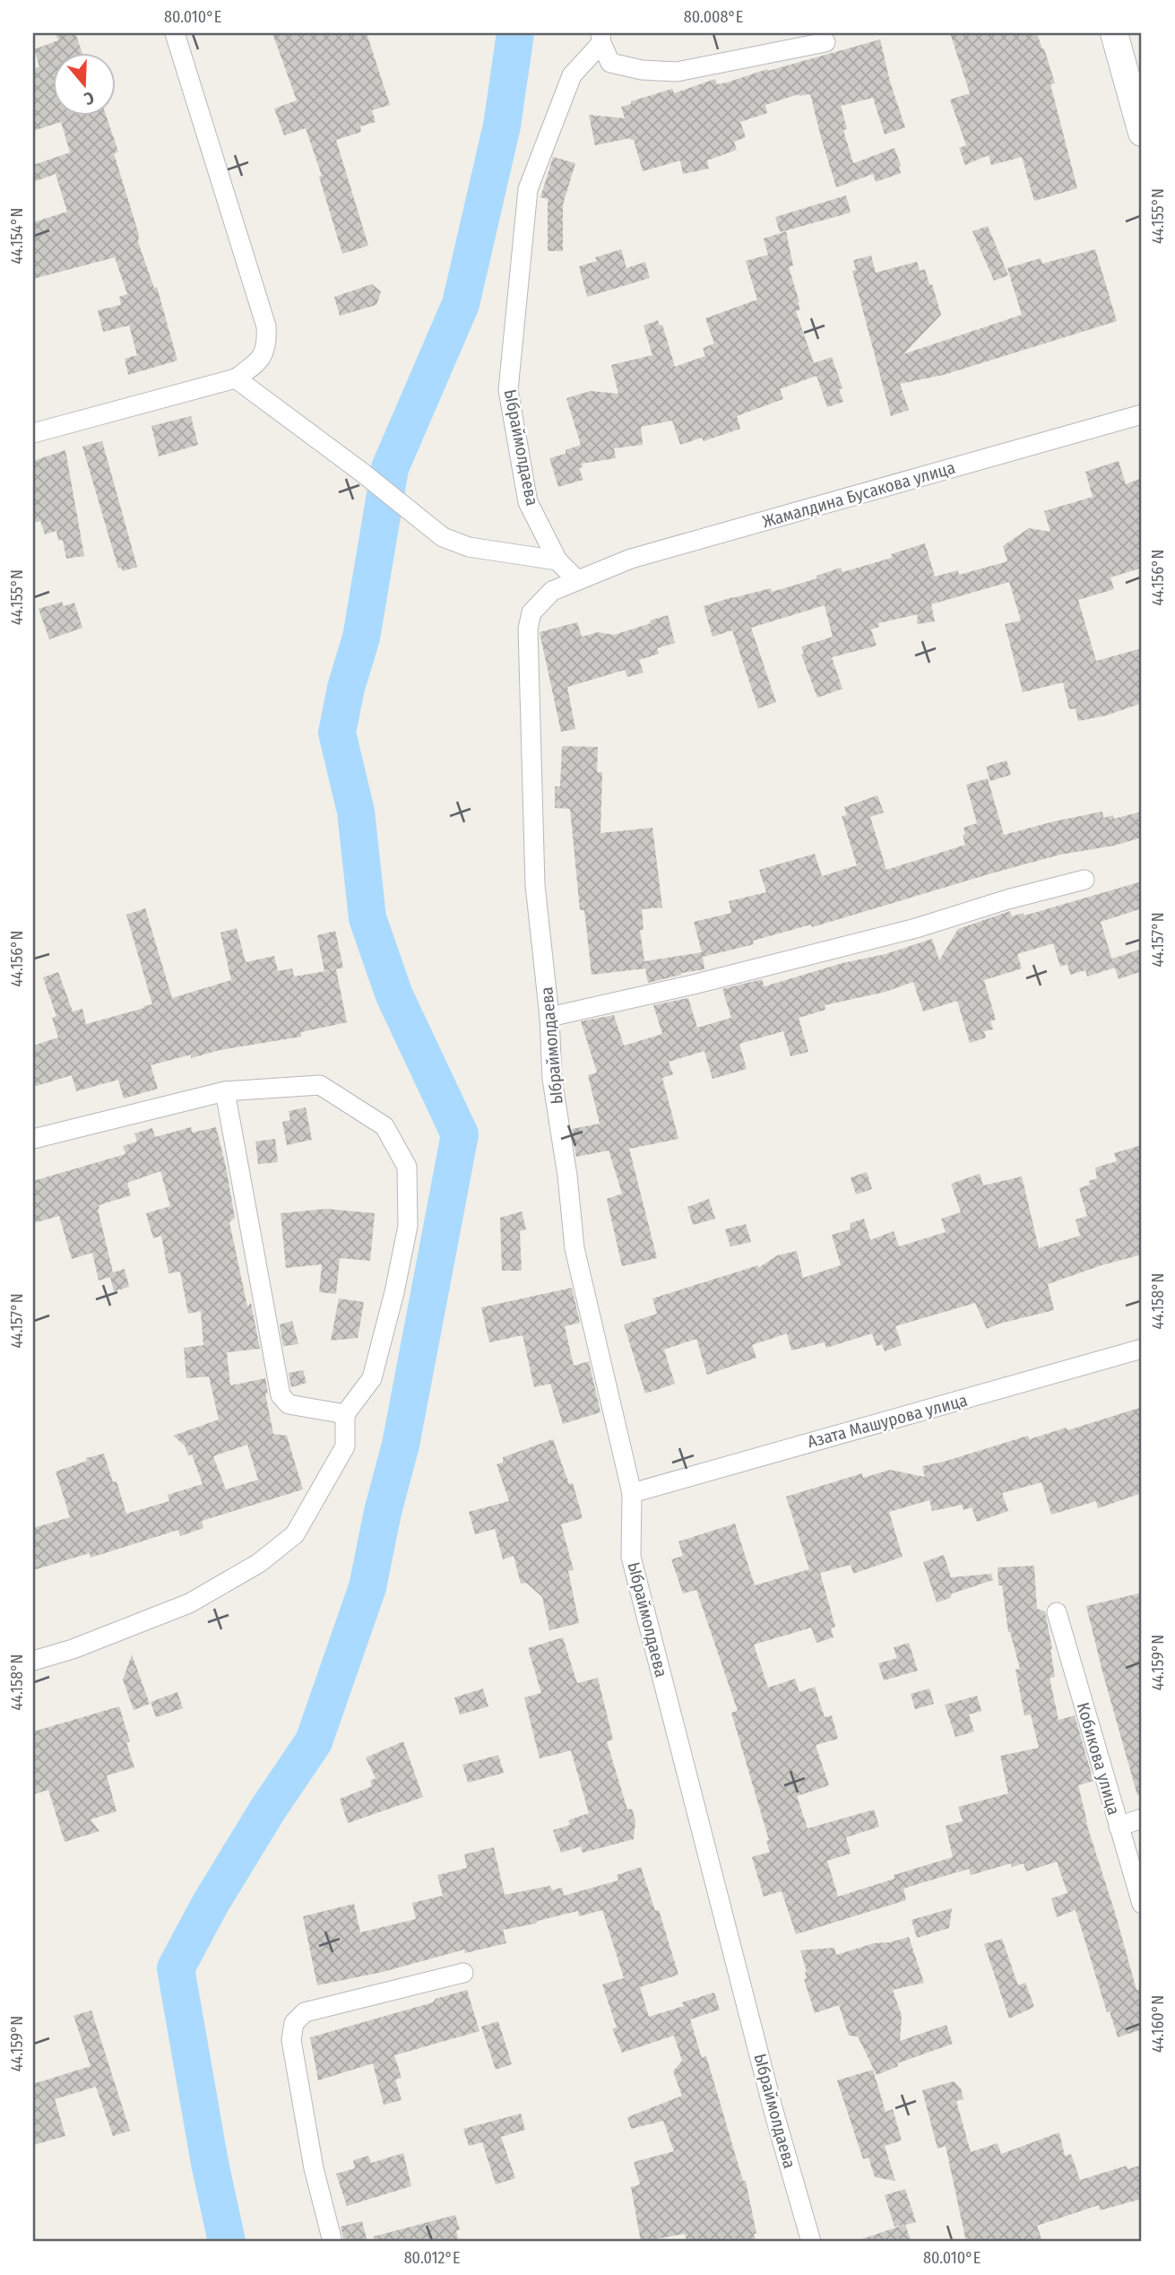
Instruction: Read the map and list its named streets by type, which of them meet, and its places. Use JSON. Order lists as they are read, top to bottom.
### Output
{
  "streets": {
    "street": [
      "Ыбраймолдаева",
      "Жамалдина Бусакова улица",
      "Азата Машурова улица",
      "Кобикова улица"
    ]
  },
  "crossings": [
    ["Ыбраймолдаева", "Жамалдина Бусакова улица"],
    ["Ыбраймолдаева", "Азата Машурова улица"]
  ],
  "north": "bottom",
  "coordinates": [
    "80.010°E",
    "80.008°E",
    "44.155°N",
    "44.154°N",
    "44.156°N",
    "44.157°N",
    "44.158°N",
    "44.159°N",
    "44.160°N",
    "80.012°E"
  ]
}
